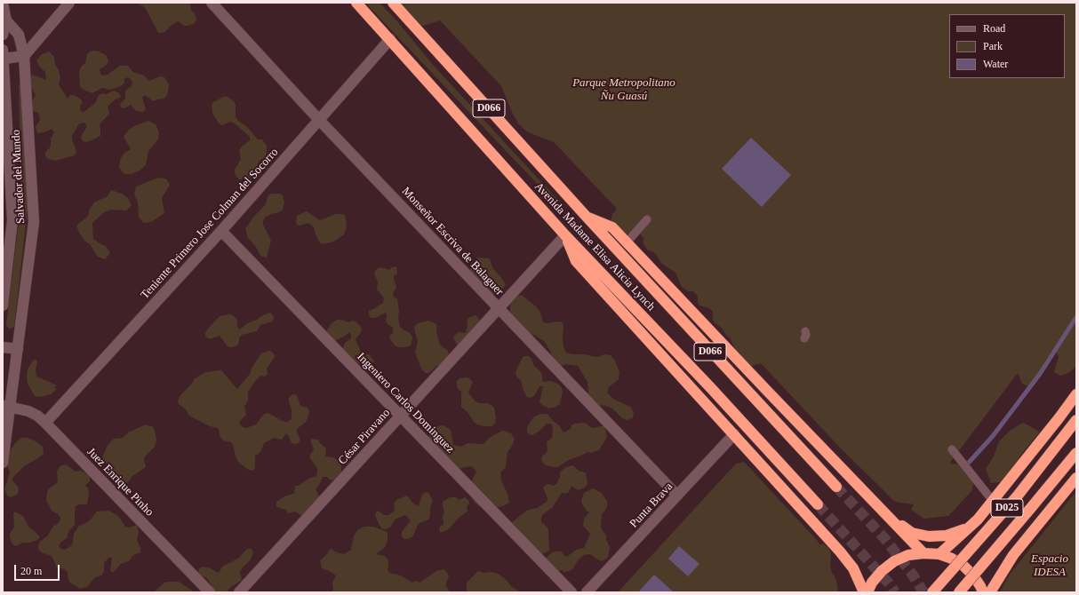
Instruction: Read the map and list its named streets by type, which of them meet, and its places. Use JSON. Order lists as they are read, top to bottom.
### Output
{
  "streets": {
    "highway": ["D066", "Avenida Madame Elisa Alicia Lynch", "D025"],
    "street": [
      "Salvador del Mundo",
      "Teniente Primero Jose Colman del Socorro",
      "Monseñor Escriva de Balaguer",
      "Ingeniero Carlos Dominguez",
      "César Piravano",
      "Juez Enrique Pinho",
      "Punta Brava"
    ]
  },
  "crossings": [
    ["Salvador del Mundo", "Juez Enrique Pinho"],
    ["Teniente Primero Jose Colman del Socorro", "Monseñor Escriva de Balaguer"],
    ["Teniente Primero Jose Colman del Socorro", "Avenida Madame Elisa Alicia Lynch"],
    ["Teniente Primero Jose Colman del Socorro", "Ingeniero Carlos Dominguez"],
    ["Teniente Primero Jose Colman del Socorro", "Juez Enrique Pinho"],
    ["Monseñor Escriva de Balaguer", "César Piravano"],
    ["Monseñor Escriva de Balaguer", "Punta Brava"],
    ["Avenida Madame Elisa Alicia Lynch", "César Piravano"],
    ["Ingeniero Carlos Dominguez", "César Piravano"]
  ],
  "parks": ["Parque Metropolitano Ñu Guasú", "Espacio IDESA"],
  "legend": ["Road", "Park", "Water"],
  "scale_bar": "20 m"
}
